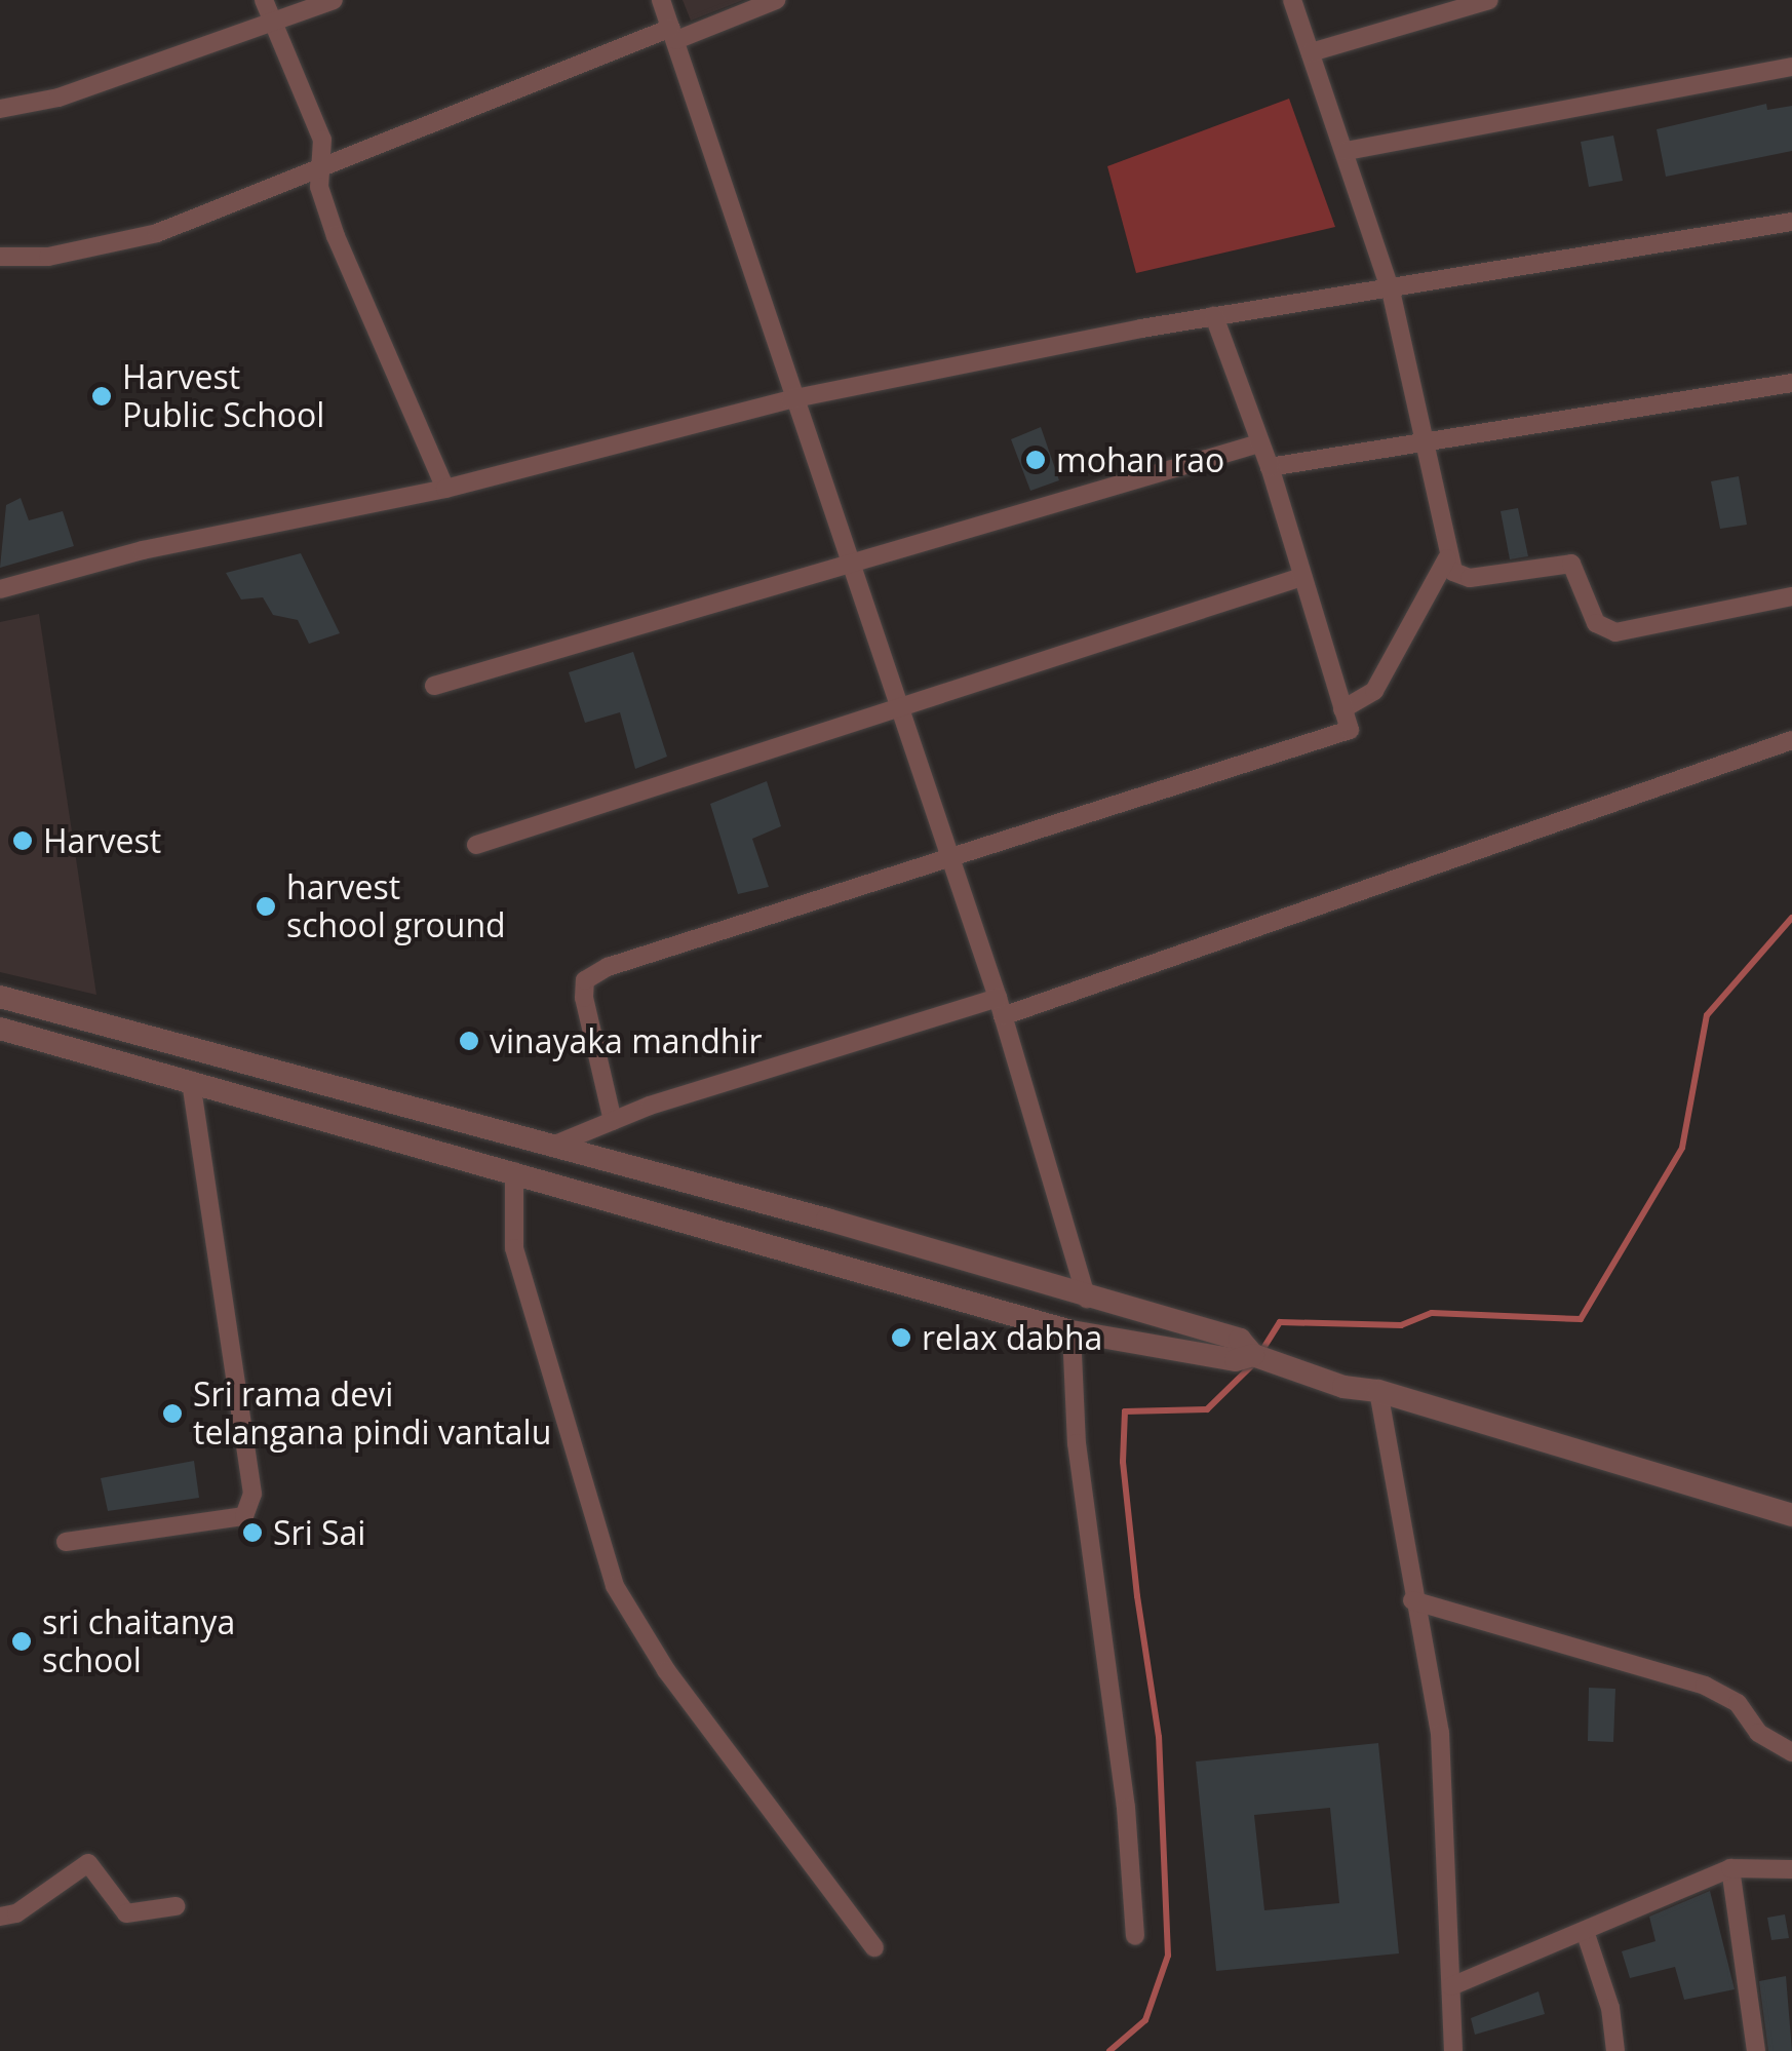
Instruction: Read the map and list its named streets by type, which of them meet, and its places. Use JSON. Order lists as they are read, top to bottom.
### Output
{
  "places": [
    "Harvest Public School",
    "mohan rao",
    "Harvest",
    "harvest school ground",
    "vinayaka mandhir",
    "relax dabha",
    "Sri rama devi telangana pindi vantalu",
    "Sri Sai",
    "sri chaitanya school"
  ]
}
